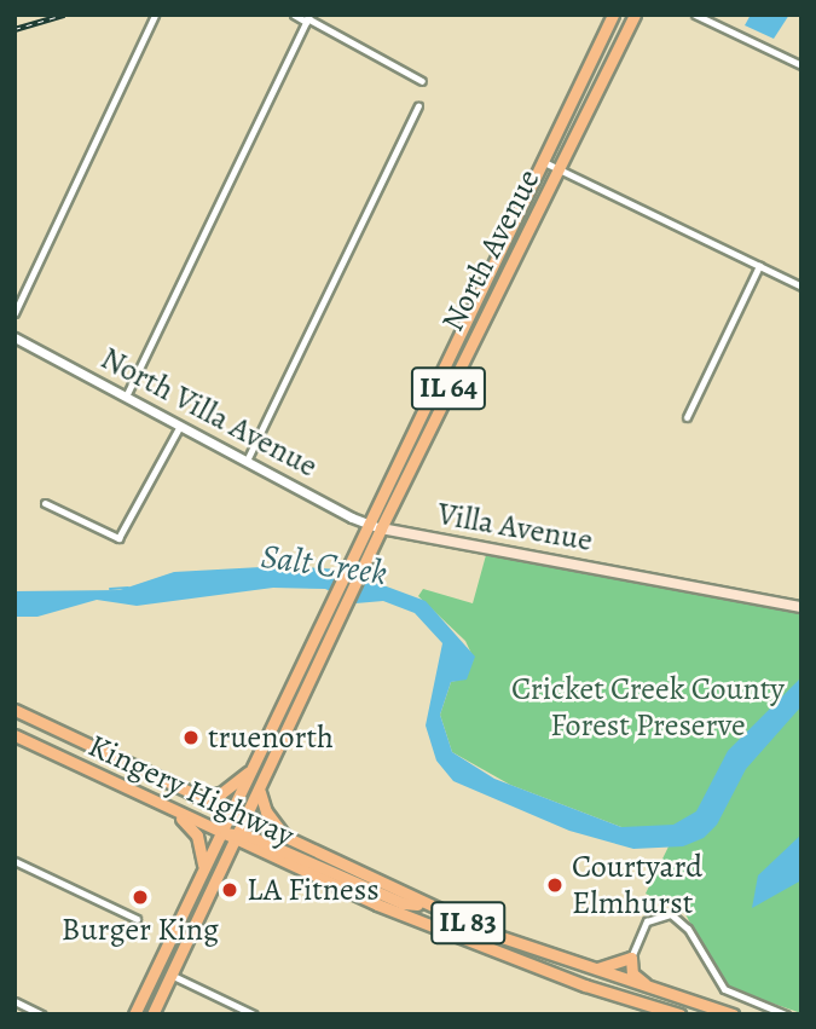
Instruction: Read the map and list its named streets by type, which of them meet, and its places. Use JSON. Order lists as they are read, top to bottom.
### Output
{
  "streets": {
    "main road": [
      "North Avenue",
      "IL 64",
      "Villa Avenue",
      "Kingery Highway",
      "IL 83"
    ],
    "street": ["North Villa Avenue"]
  },
  "crossings": [
    ["North Avenue", "IL 64"],
    ["North Avenue", "North Villa Avenue"],
    ["North Avenue", "Villa Avenue"],
    ["North Avenue", "Kingery Highway"],
    ["IL 64", "North Villa Avenue"],
    ["IL 64", "Kingery Highway"],
    ["North Villa Avenue", "Villa Avenue"],
    ["Kingery Highway", "IL 83"]
  ],
  "water": ["Salt Creek"],
  "parks": ["Cricket Creek County Forest Preserve"],
  "places": [
    "truenorth",
    "Courtyard Elmhurst",
    "LA Fitness",
    "Burger King"
  ]
}
